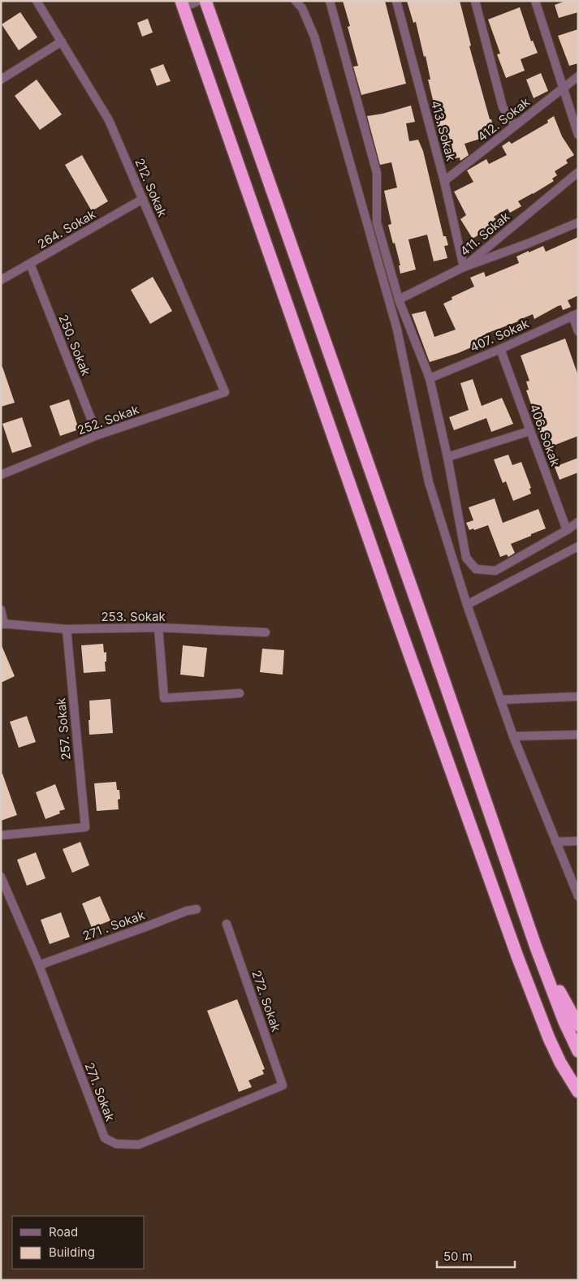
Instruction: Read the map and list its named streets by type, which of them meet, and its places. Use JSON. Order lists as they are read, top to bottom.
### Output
{
  "streets": {
    "street": [
      "412. Sokak",
      "413. Sokak",
      "212. Sokak",
      "264. Sokak",
      "411. Sokak",
      "407. Sokak",
      "250. Sokak",
      "252. Sokak",
      "406. Sokak",
      "253. Sokak",
      "257. Sokak",
      "271 . Sokak",
      "272. Sokak",
      "271. Sokak"
    ]
  },
  "crossings": [
    ["412. Sokak", "413. Sokak"],
    ["413. Sokak", "411. Sokak"],
    ["212. Sokak", "264. Sokak"],
    ["212. Sokak", "252. Sokak"],
    ["264. Sokak", "250. Sokak"],
    ["407. Sokak", "406. Sokak"],
    ["250. Sokak", "252. Sokak"],
    ["253. Sokak", "257. Sokak"],
    ["271 . Sokak", "271. Sokak"],
    ["272. Sokak", "271. Sokak"]
  ],
  "legend": ["Road", "Building"],
  "scale_bar": "50 m"
}
